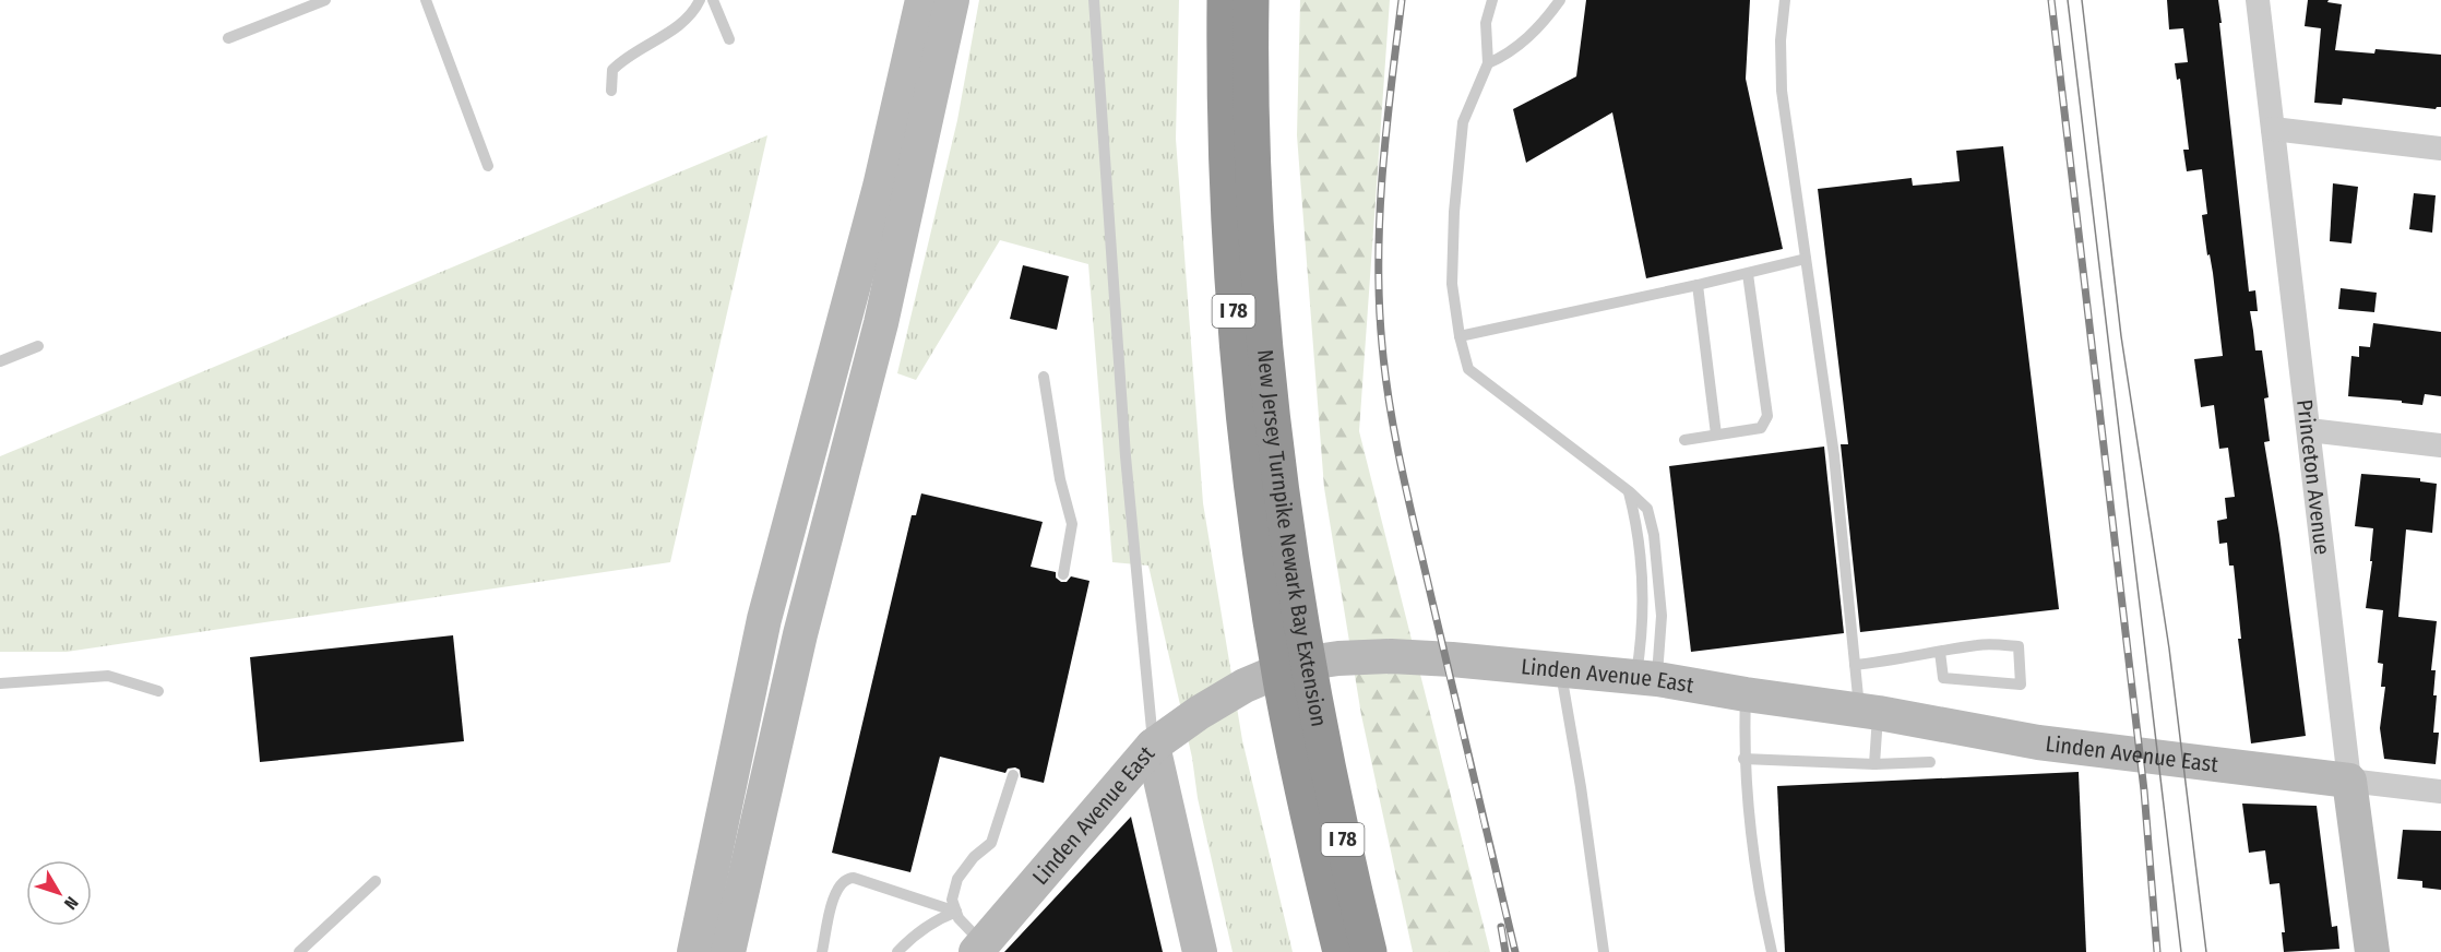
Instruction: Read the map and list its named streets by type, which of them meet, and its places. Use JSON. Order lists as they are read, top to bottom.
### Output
{
  "streets": {
    "highway": ["I 78", "New Jersey Turnpike Newark Bay Extension"],
    "street": ["Princeton Avenue", "Linden Avenue East"]
  },
  "crossings": [
    ["Princeton Avenue", "Linden Avenue East"]
  ],
  "north": "bottom right"
}
